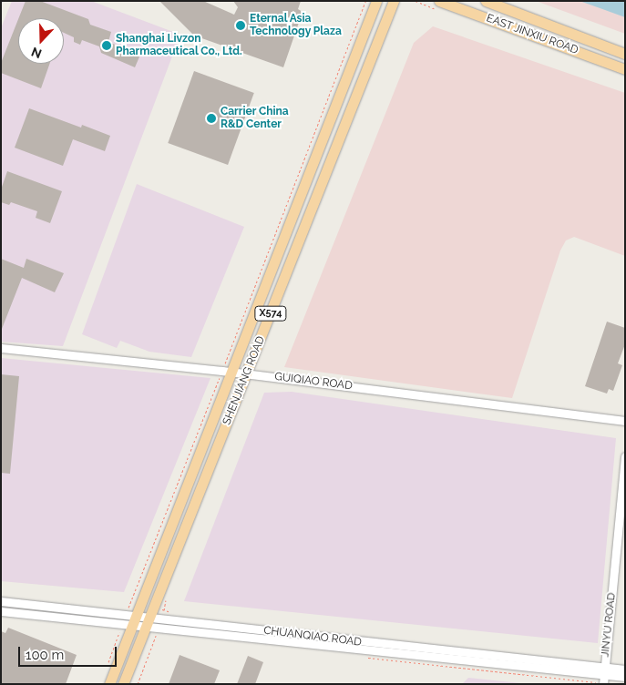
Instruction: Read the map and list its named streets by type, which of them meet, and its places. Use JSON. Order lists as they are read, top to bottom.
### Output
{
  "streets": {
    "main road": ["EAST JINXIU ROAD", "X574", "SHENJIANG ROAD"],
    "street": ["GUIQIAO ROAD", "JINYU ROAD", "CHUANQIAO ROAD"]
  },
  "crossings": [
    ["SHENJIANG ROAD", "GUIQIAO ROAD"],
    ["SHENJIANG ROAD", "CHUANQIAO ROAD"],
    ["JINYU ROAD", "CHUANQIAO ROAD"]
  ],
  "places": ["Eternal Asia Technology Plaza", "Shanghai Livzon Pharmaceutical Co., Ltd.", "Carrier China R&D Center"],
  "scale_bar": "100 m",
  "north": "bottom"
}
